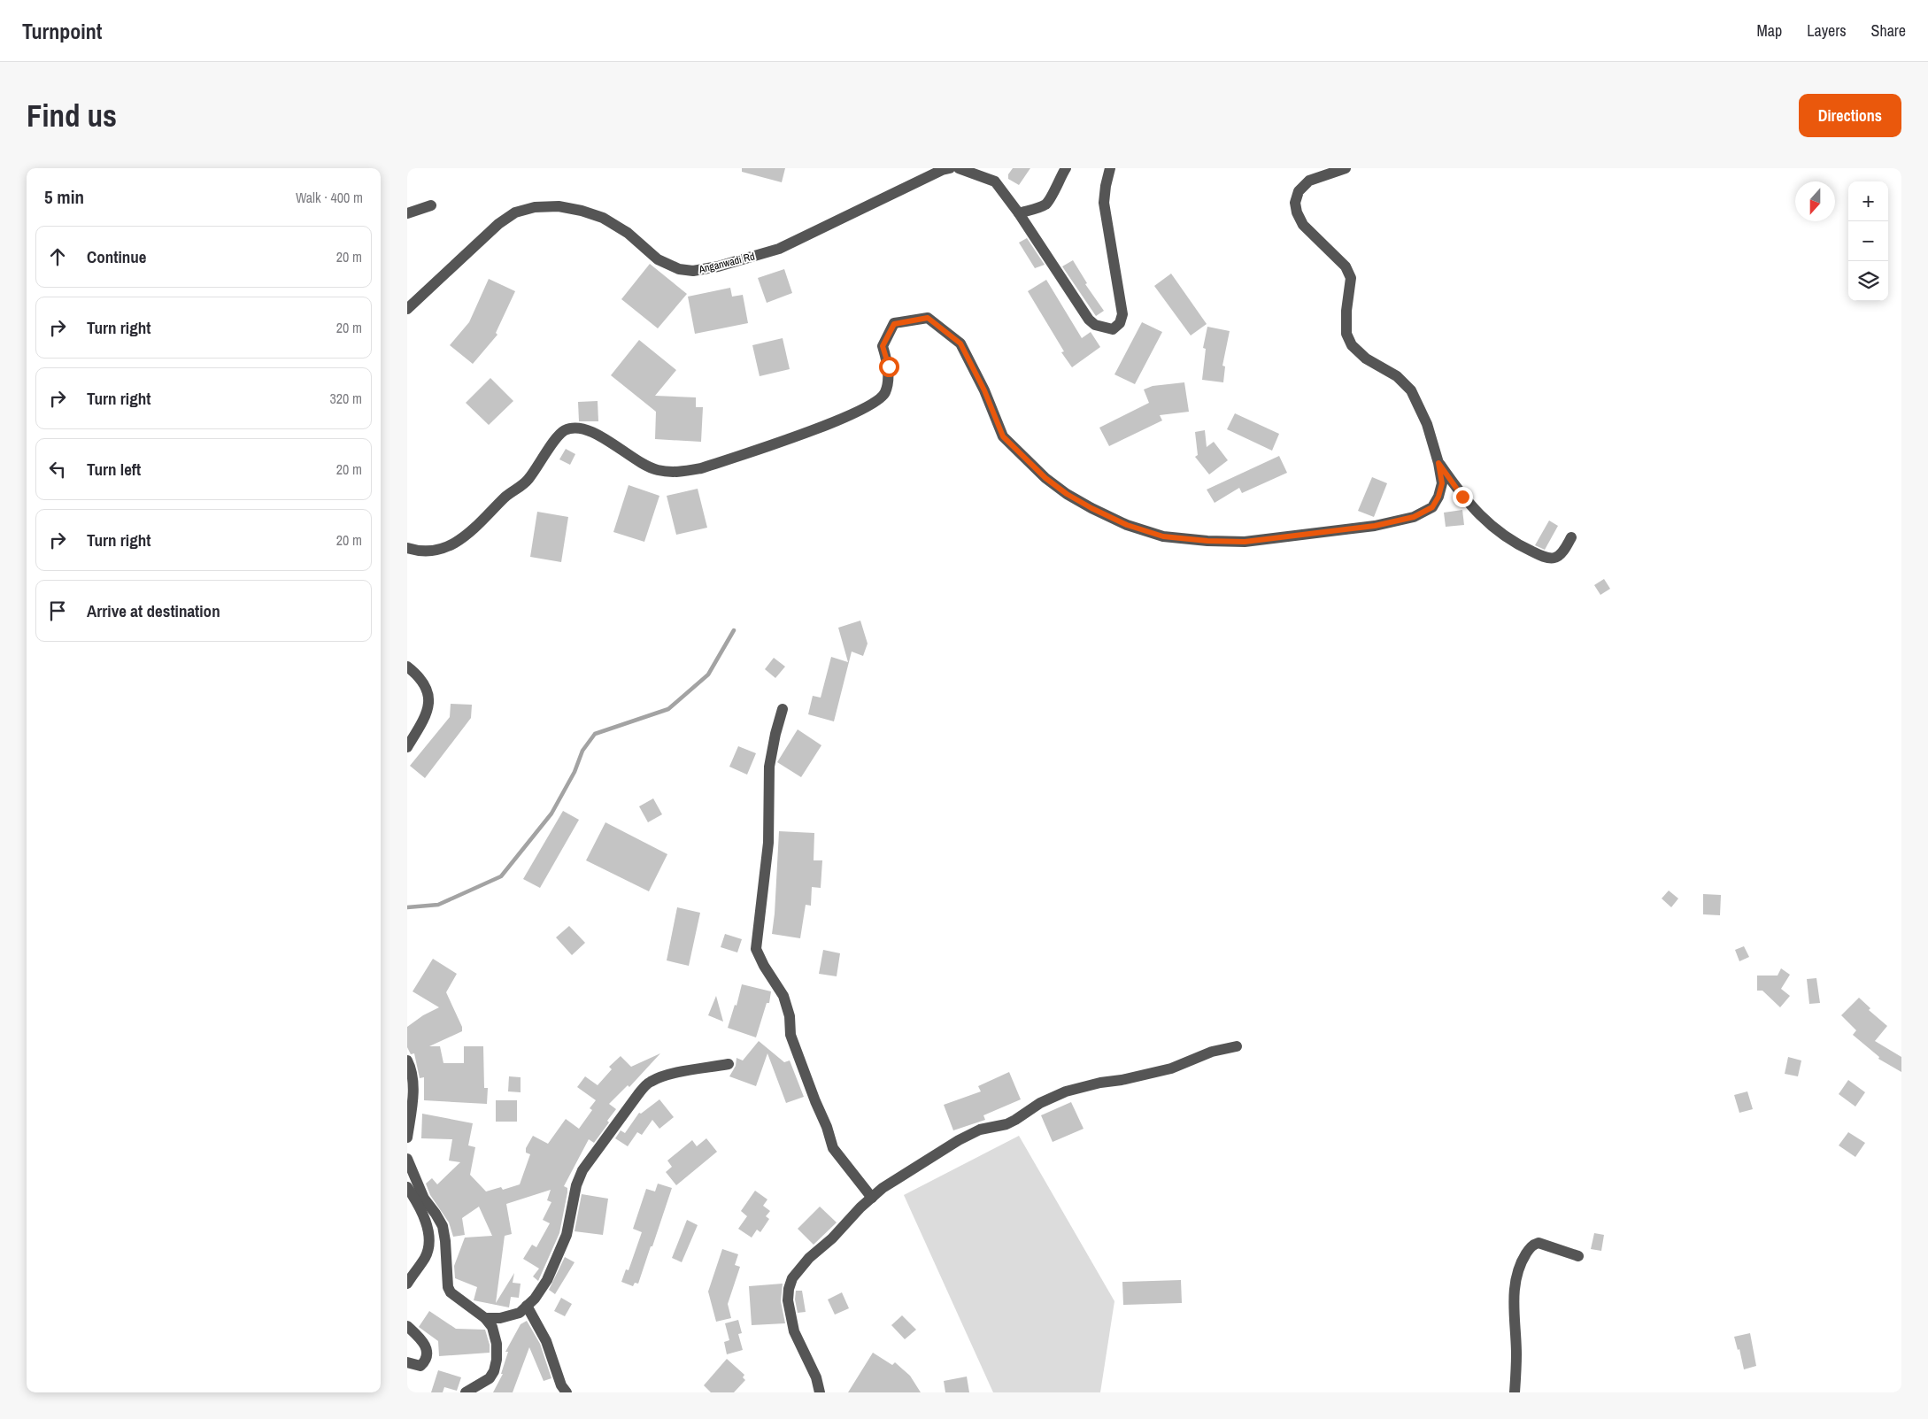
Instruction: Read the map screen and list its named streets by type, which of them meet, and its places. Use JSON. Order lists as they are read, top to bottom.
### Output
{
  "streets": {
    "street": ["Anganwadi Rd"]
  },
  "north": "bottom",
  "page": {
    "header": "Turnpoint",
    "nav": ["Map", "Layers", "Share"],
    "buttons": "Directions",
    "title": "Find us",
    "heading": ["5 min", "Walk · 400 m"],
    "map_buttons": ["+", "−"],
    "list": [
      ["Continue", "20 m"],
      ["Turn right", "20 m"],
      ["Turn right", "320 m"],
      ["Turn left", "20 m"],
      ["Turn right", "20 m"],
      "Arrive at destination"
    ]
  }
}
